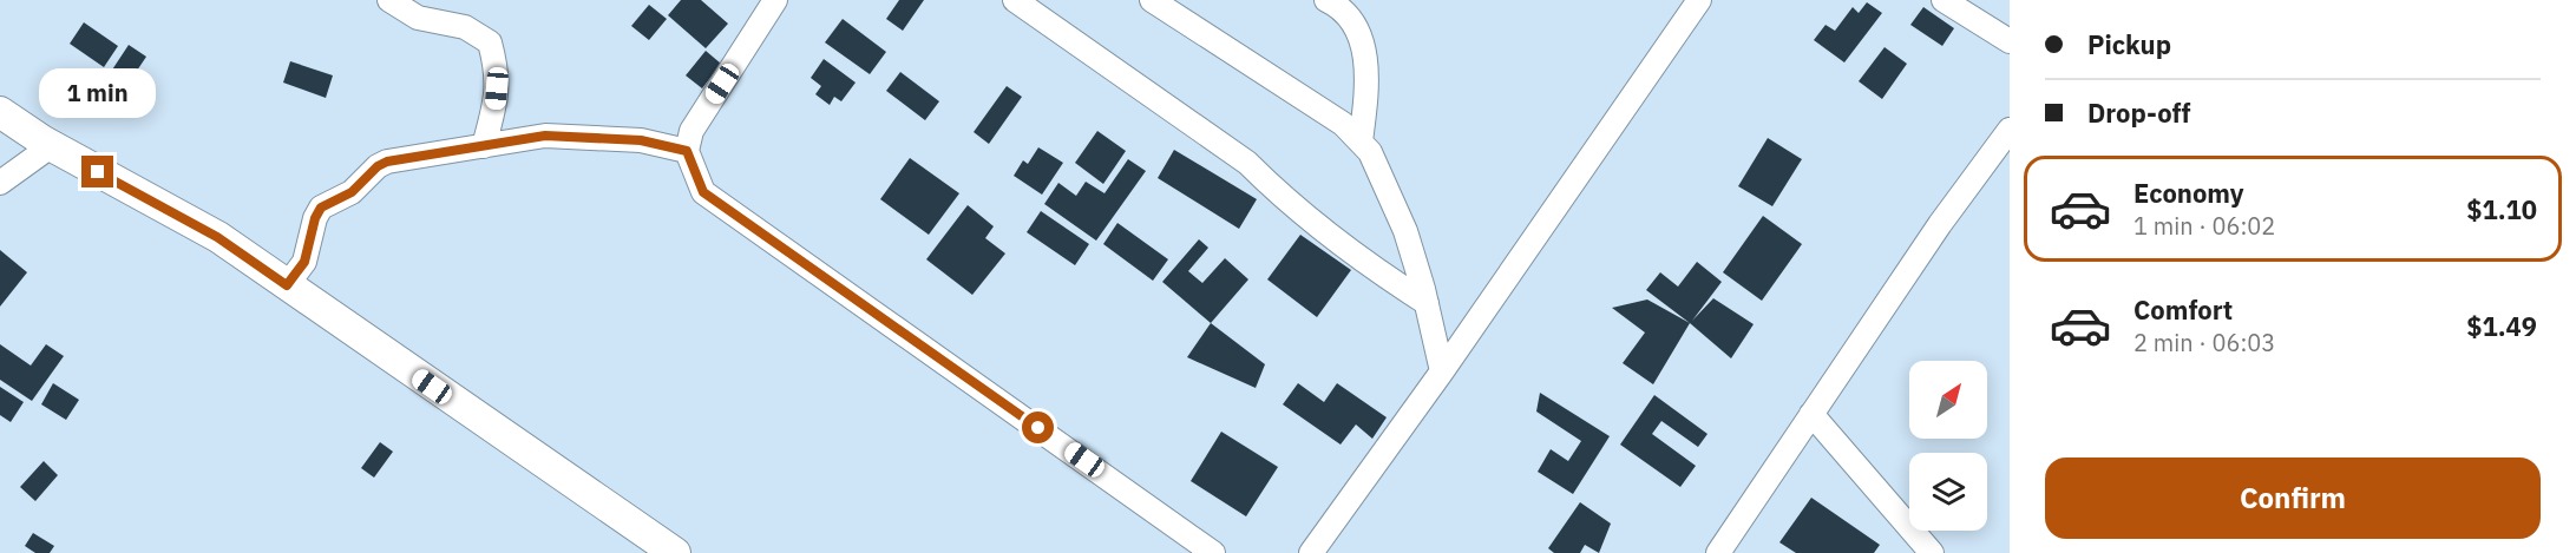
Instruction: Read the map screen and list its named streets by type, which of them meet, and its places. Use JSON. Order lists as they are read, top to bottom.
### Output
{
  "north": "top right",
  "page": {
    "banner": ["Pickup", "Drop-off"],
    "bubble": "1 min",
    "list": [
      {
        "name": "Economy",
        "note": "1 min · 06:02",
        "value": "$1.10"
      },
      {
        "name": "Comfort",
        "note": "2 min · 06:03",
        "value": "$1.49"
      }
    ],
    "buttons": "Confirm"
  }
}
